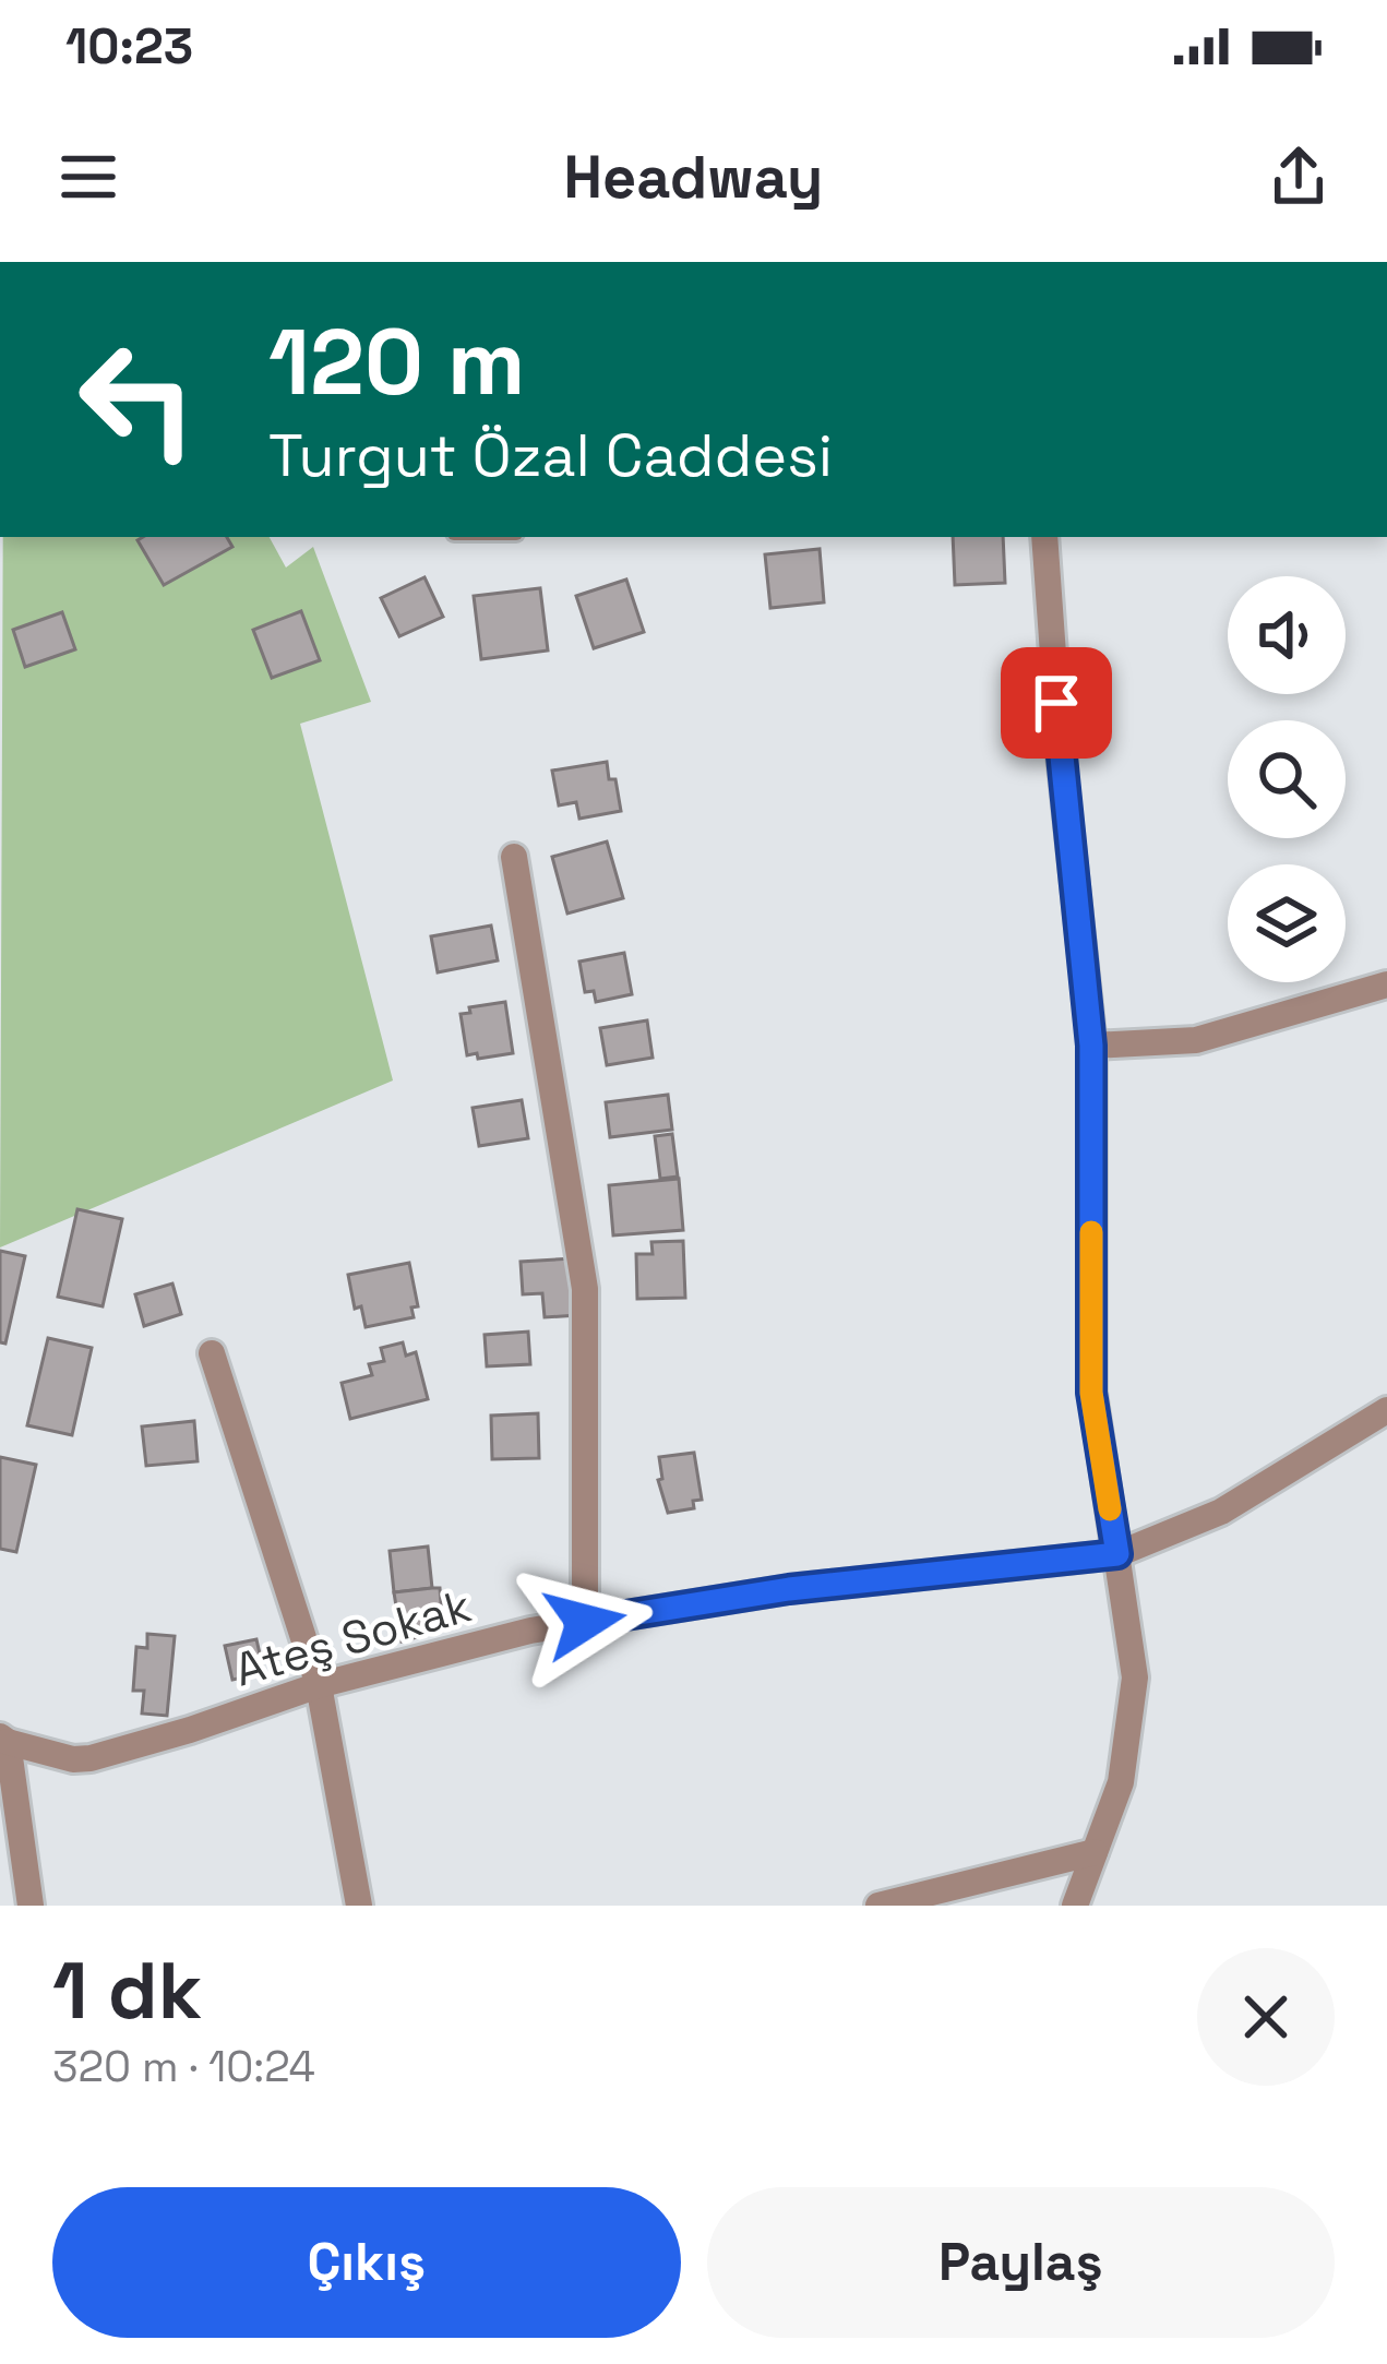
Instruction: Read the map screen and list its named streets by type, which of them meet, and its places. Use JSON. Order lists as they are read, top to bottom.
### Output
{
  "streets": {
    "street": ["Ateş Sokak"]
  },
  "page": {
    "status": "10:23",
    "header": "Headway",
    "turn": ["120 m", "Turgut Özal Caddesi"],
    "heading": ["1 dk", "320 m · 10:24"],
    "buttons": ["Çıkış", "Paylaş"]
  }
}
